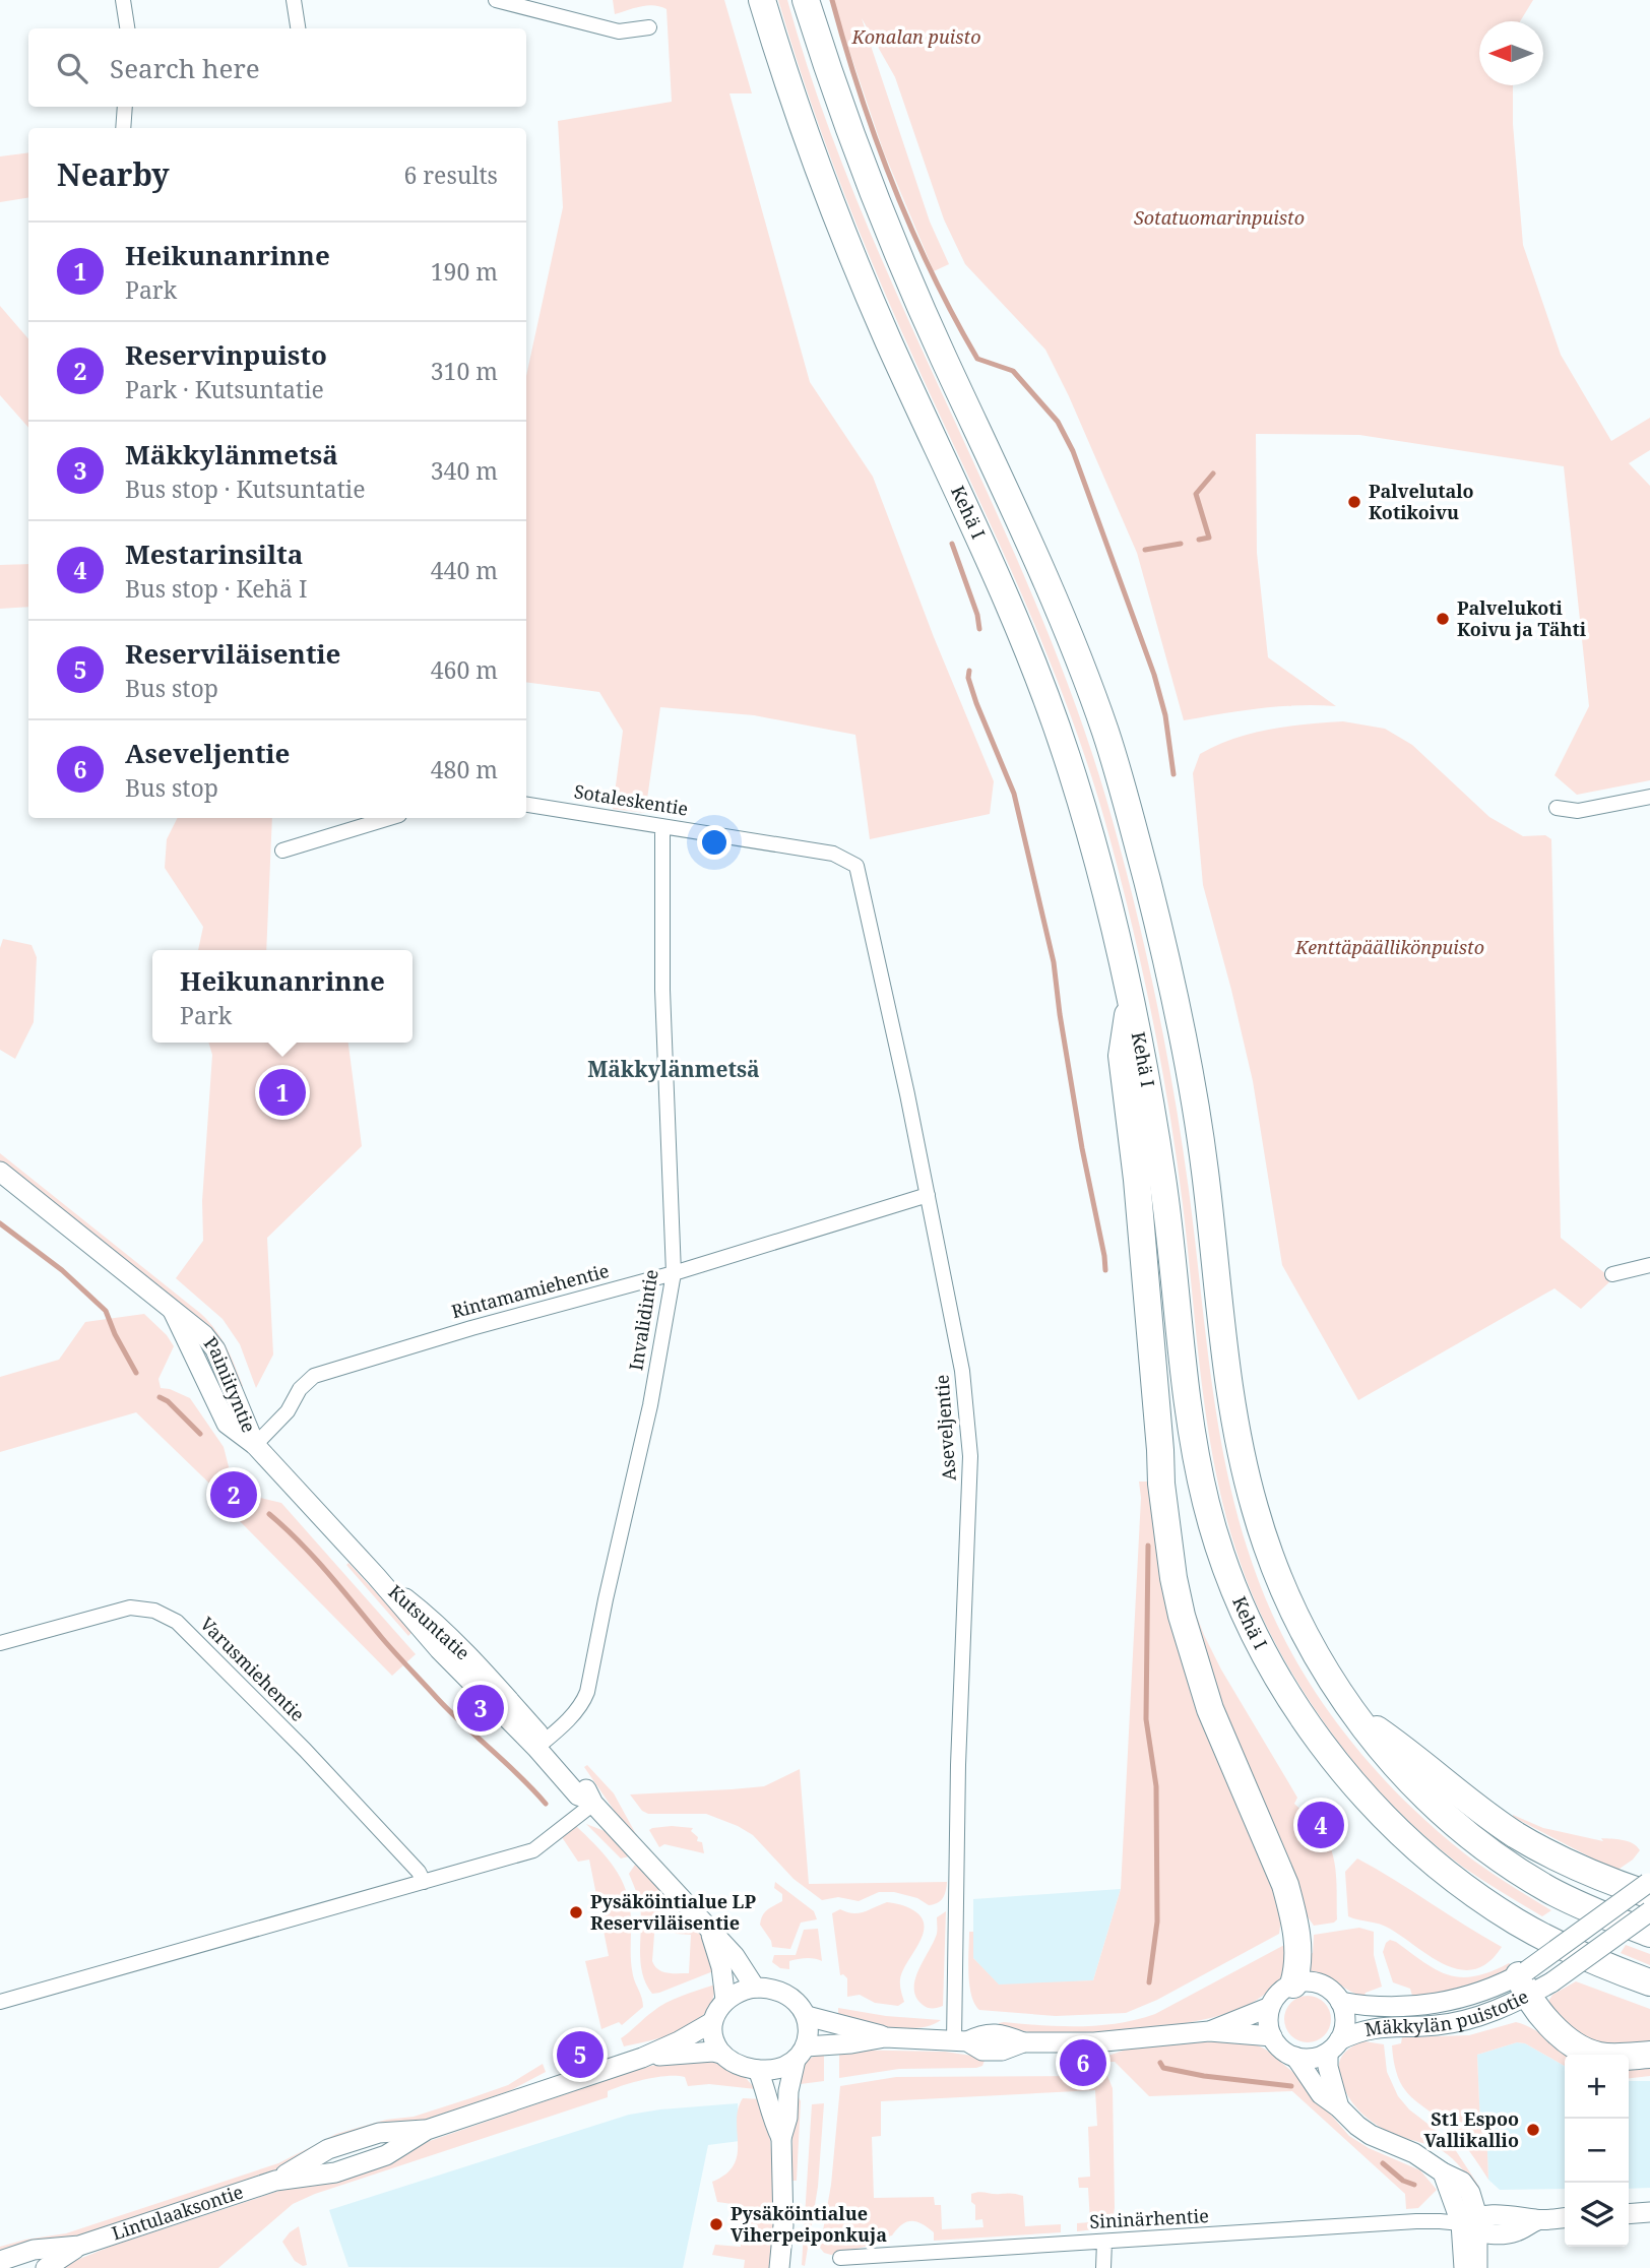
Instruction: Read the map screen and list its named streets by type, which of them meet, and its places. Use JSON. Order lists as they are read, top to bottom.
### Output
{
  "streets": {
    "highway": ["Kehä I"],
    "street": [
      "Sotaleskentie",
      "Rintamamiehentie",
      "Invalidintie",
      "Painiityntie",
      "Aseveljentie",
      "Kutsuntatie",
      "Varusmiehentie",
      "Mäkkylän puistotie",
      "Lintulaaksontie",
      "Sininärhentie"
    ]
  },
  "crossings": [
    ["Sotaleskentie", "Invalidintie"],
    ["Sotaleskentie", "Aseveljentie"],
    ["Rintamamiehentie", "Invalidintie"],
    ["Rintamamiehentie", "Painiityntie"],
    ["Rintamamiehentie", "Aseveljentie"],
    ["Rintamamiehentie", "Kutsuntatie"],
    ["Invalidintie", "Kutsuntatie"],
    ["Painiityntie", "Kutsuntatie"],
    ["Kutsuntatie", "Lintulaaksontie"]
  ],
  "districts": ["Mäkkylänmetsä"],
  "parks": ["Konalan puisto", "Sotatuomarinpuisto", "Kenttäpäällikönpuisto"],
  "places": [
    "Palvelutalo Kotikoivu",
    "Palvelukoti Koivu ja Tähti",
    "Pysäköintialue LP Reserviläisentie",
    "St1 Espoo Vallikallio",
    "Pysäköintialue Viherpeiponkuja"
  ],
  "north": "left",
  "page": {
    "search": "Search here",
    "heading": ["Nearby", "6 results"],
    "list": [
      {
        "mark": "1",
        "name": "Heikunanrinne",
        "note": "Park",
        "value": "190 m"
      },
      {
        "mark": "2",
        "name": "Reservinpuisto",
        "note": "Park · Kutsuntatie",
        "value": "310 m"
      },
      {
        "mark": "3",
        "name": "Mäkkylänmetsä",
        "note": "Bus stop · Kutsuntatie",
        "value": "340 m"
      },
      {
        "mark": "4",
        "name": "Mestarinsilta",
        "note": "Bus stop · Kehä I",
        "value": "440 m"
      },
      {
        "mark": "5",
        "name": "Reserviläisentie",
        "note": "Bus stop",
        "value": "460 m"
      },
      {
        "mark": "6",
        "name": "Aseveljentie",
        "note": "Bus stop",
        "value": "480 m"
      }
    ],
    "popup": ["Heikunanrinne", "Park"],
    "pins": [
      "1",
      "2",
      "3",
      "4",
      "5",
      "6"
    ],
    "map_buttons": ["+", "−"]
  }
}
